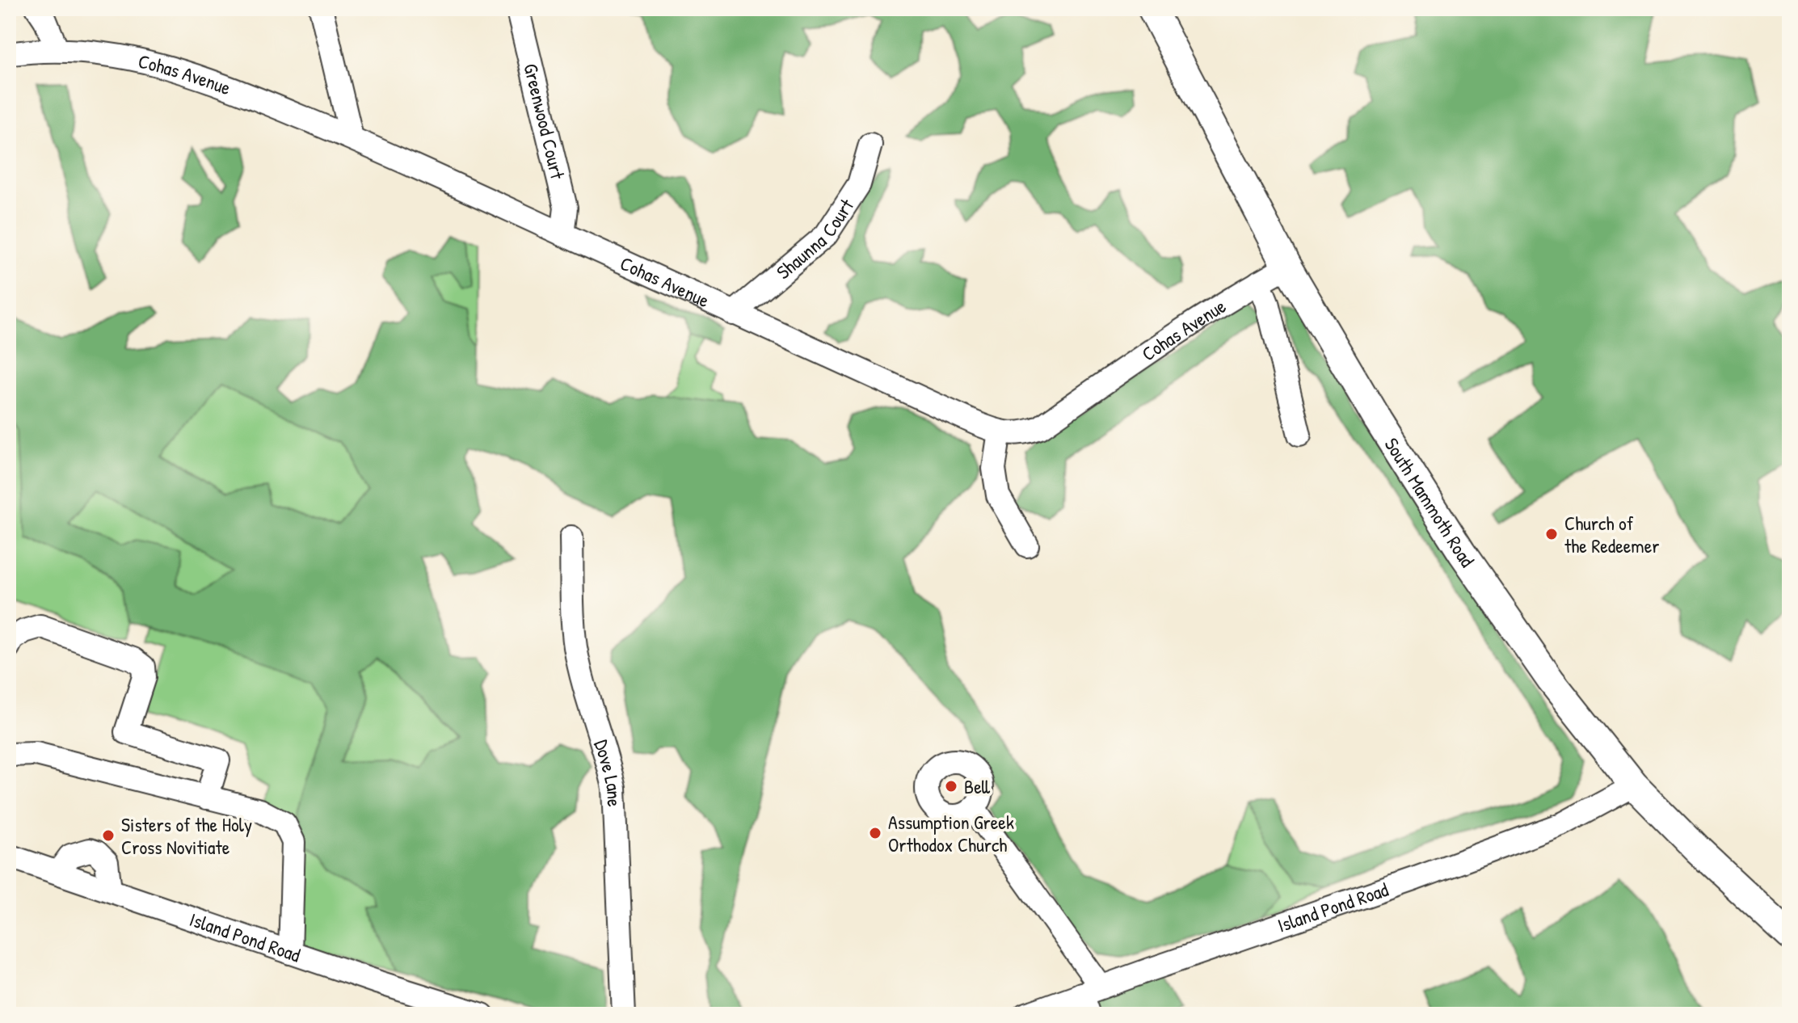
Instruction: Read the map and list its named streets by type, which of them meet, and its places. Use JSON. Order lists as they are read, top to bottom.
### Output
{
  "streets": {
    "main road": ["South Mammoth Road"],
    "street": [
      "Cohas Avenue",
      "Greenwood Court",
      "Shaunna Court",
      "Dove Lane",
      "Island Pond Road"
    ]
  },
  "crossings": [
    ["Cohas Avenue", "Greenwood Court"],
    ["Cohas Avenue", "Shaunna Court"],
    ["Cohas Avenue", "South Mammoth Road"],
    ["South Mammoth Road", "Island Pond Road"]
  ],
  "places": [
    "Church of the Redeemer",
    "Bell",
    "Assumption Greek Orthodox Church",
    "Sisters of the Holy Cross Novitiate"
  ]
}
